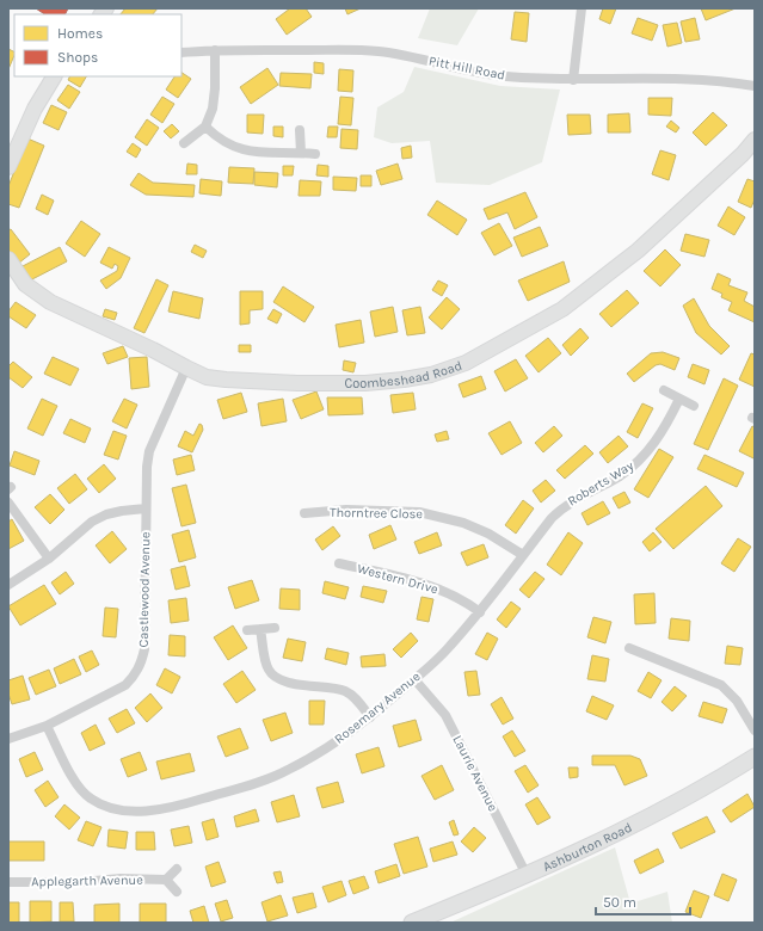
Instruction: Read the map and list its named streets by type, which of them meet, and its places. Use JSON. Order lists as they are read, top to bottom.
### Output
{
  "streets": {
    "main road": ["Ashburton Road"],
    "street": [
      "Pitt Hill Road",
      "Coombeshead Road",
      "Roberts Way",
      "Thorntree Close",
      "Western Drive",
      "Castlewood Avenue",
      "Rosemary Avenue",
      "Laurie Avenue",
      "Applegarth Avenue"
    ]
  },
  "crossings": [
    ["Coombeshead Road", "Castlewood Avenue"],
    ["Roberts Way", "Rosemary Avenue"],
    ["Thorntree Close", "Rosemary Avenue"],
    ["Western Drive", "Rosemary Avenue"],
    ["Castlewood Avenue", "Rosemary Avenue"],
    ["Rosemary Avenue", "Laurie Avenue"],
    ["Laurie Avenue", "Ashburton Road"]
  ],
  "legend": ["Homes", "Shops"],
  "scale_bar": "50 m"
}
